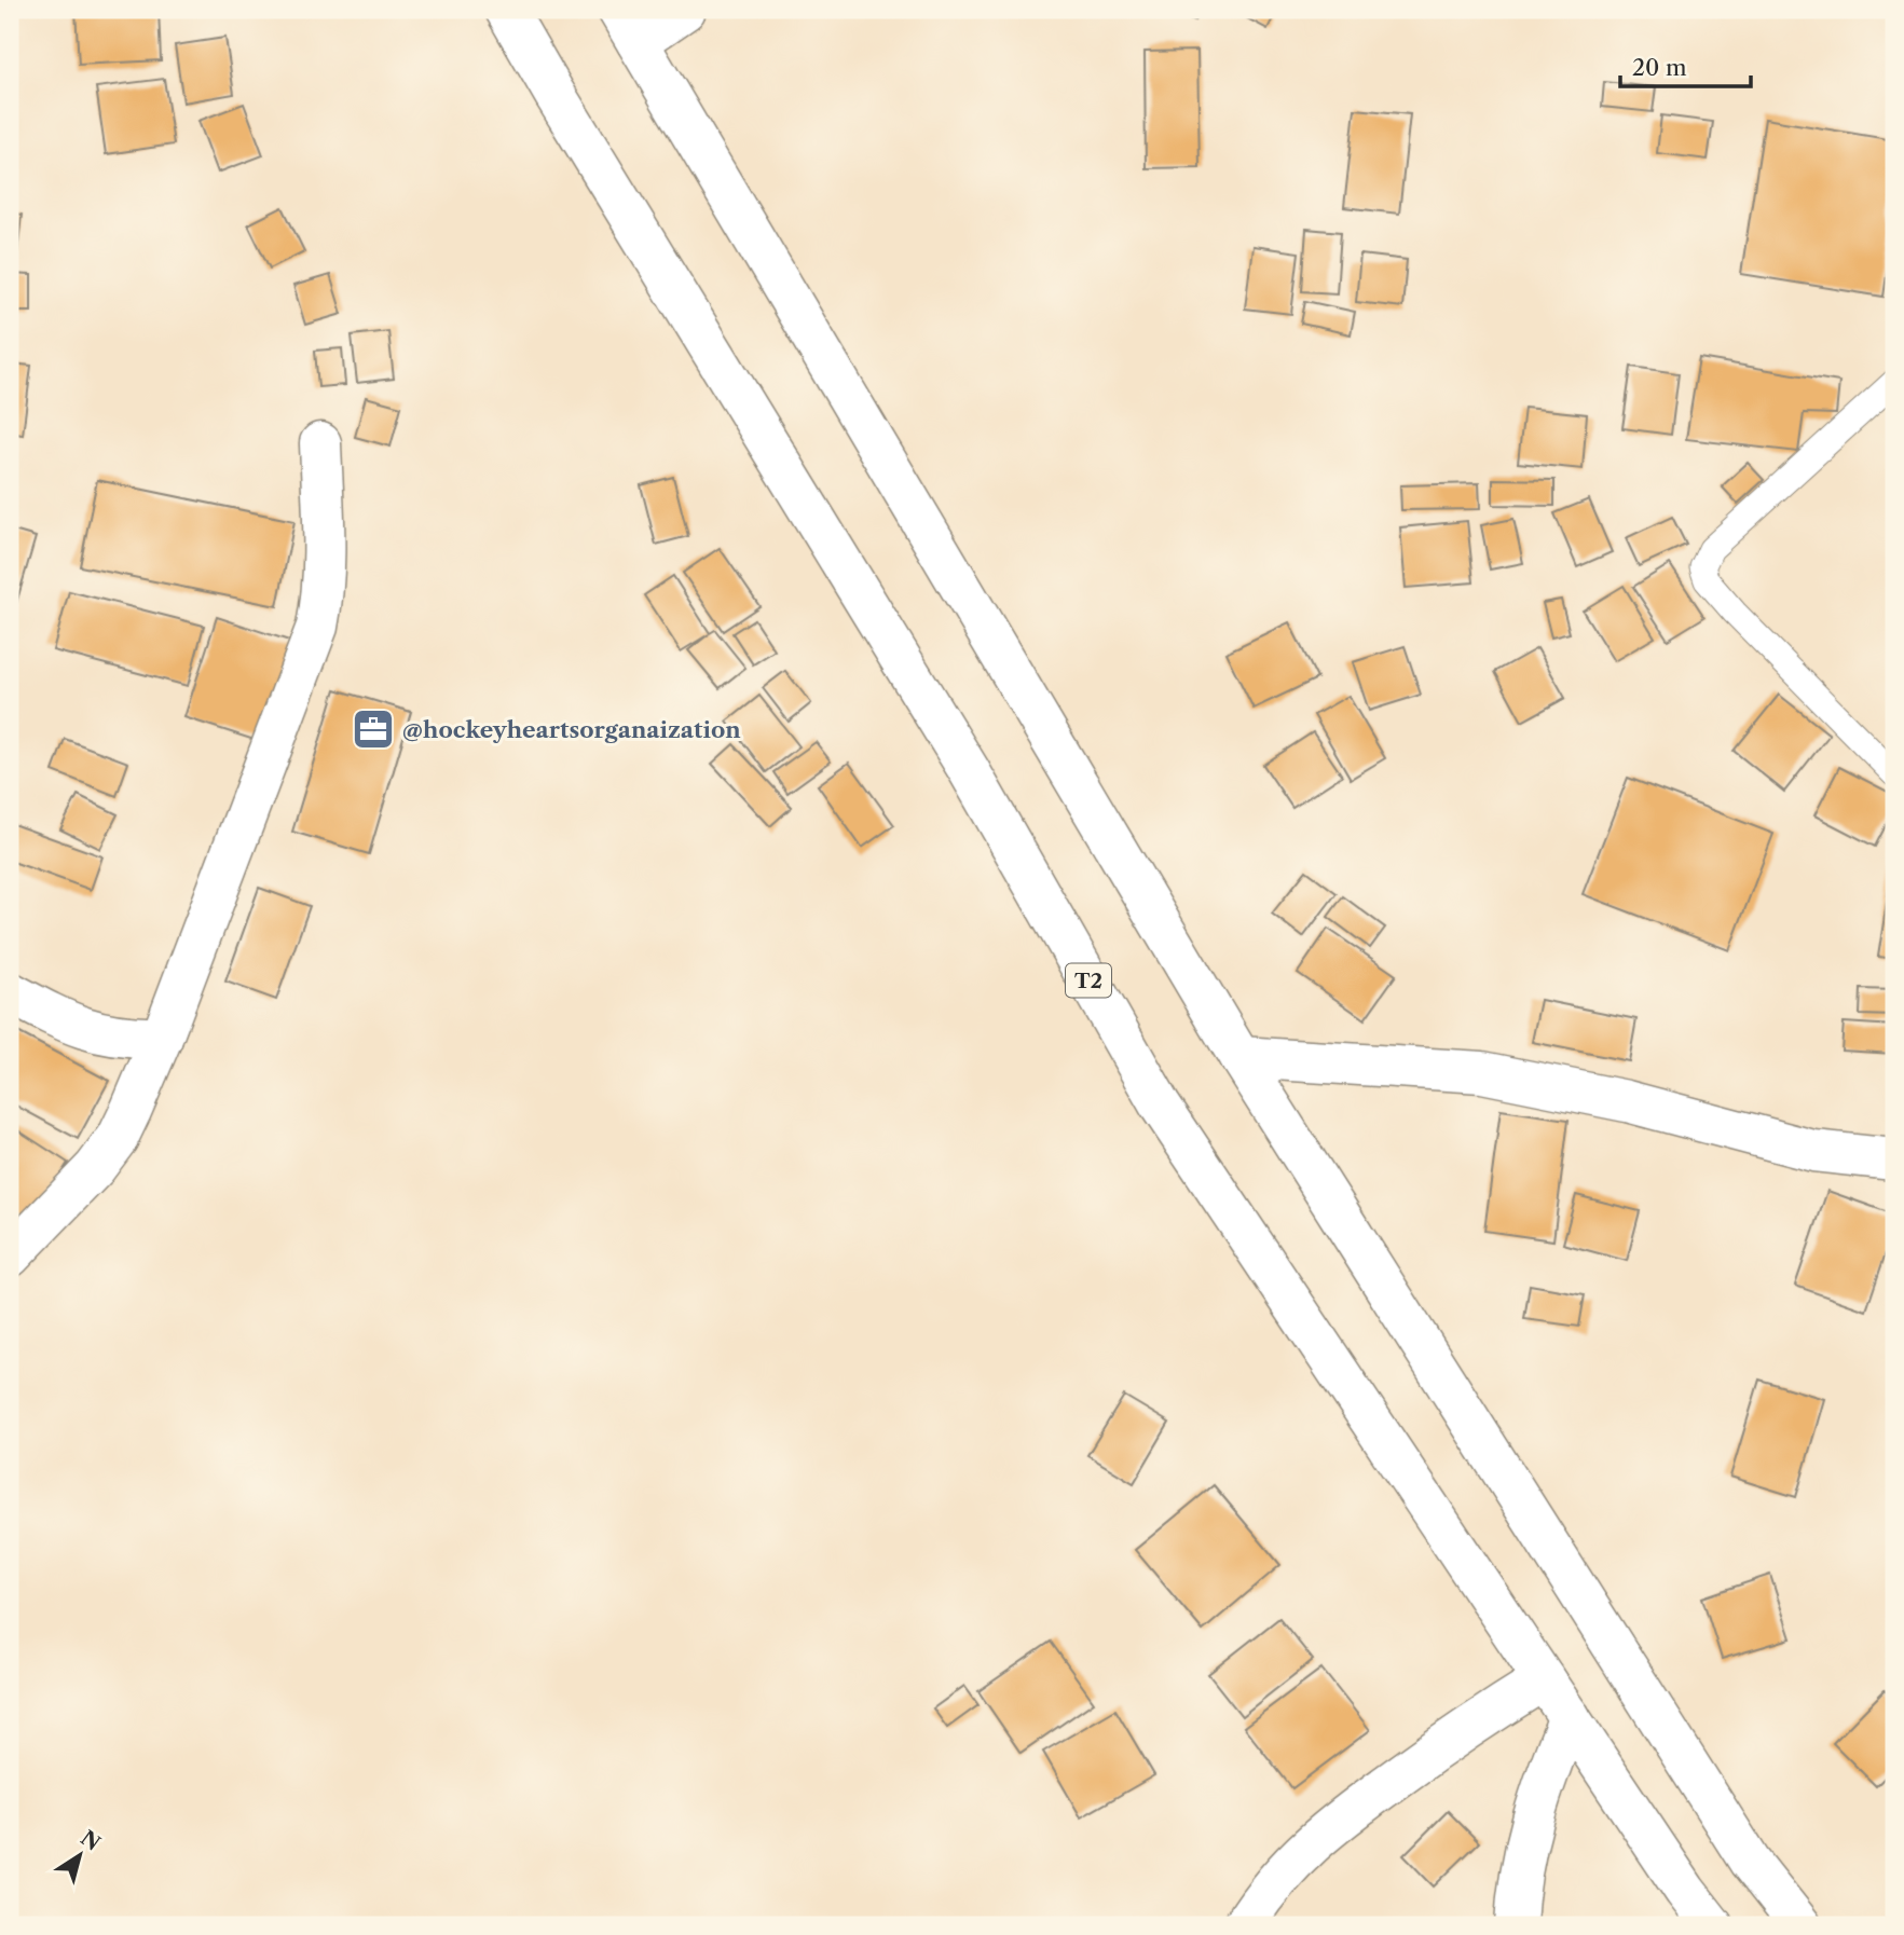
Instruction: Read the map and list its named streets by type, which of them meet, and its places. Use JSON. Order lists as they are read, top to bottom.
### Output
{
  "streets": {
    "main road": ["T2"]
  },
  "places": {
    "office": ["@hockeyheartsorganaization"]
  },
  "scale_bar": "20 m",
  "north": "top right"
}
